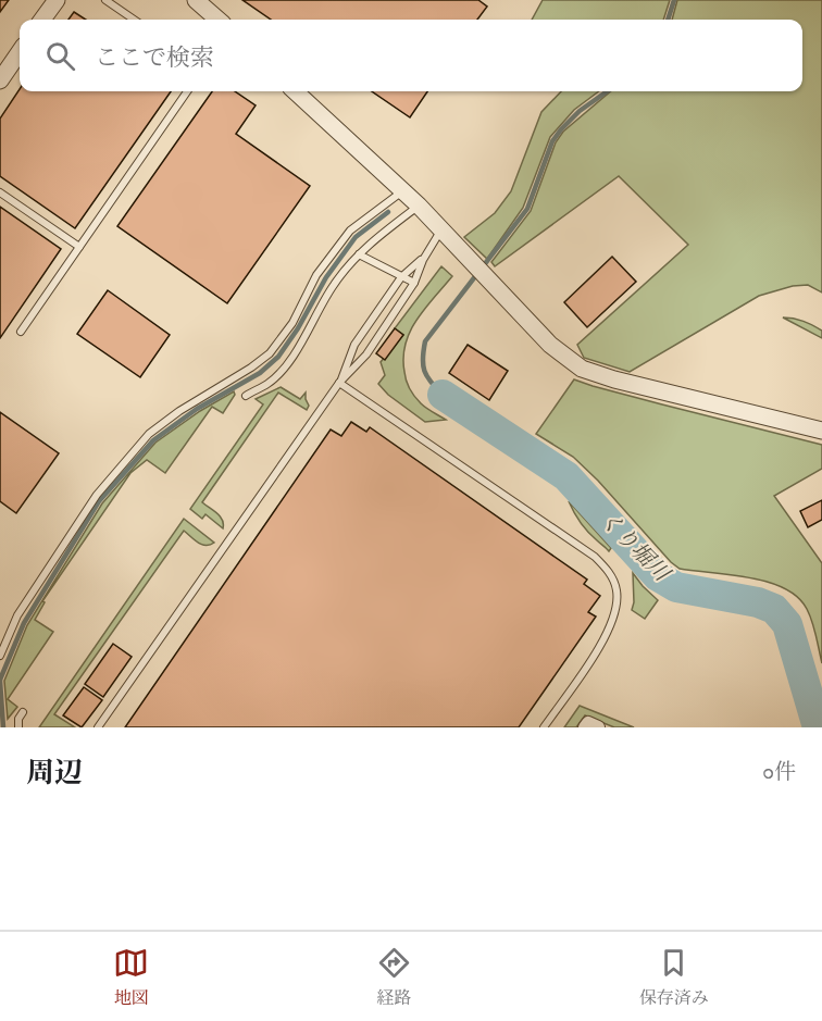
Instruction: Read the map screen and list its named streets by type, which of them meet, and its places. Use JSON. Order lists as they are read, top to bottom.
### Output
{
  "water": ["くり堀川"],
  "page": {
    "search": "ここで検索",
    "heading": ["周辺", "0件"],
    "nav": ["地図", "経路", "保存済み"]
  }
}
